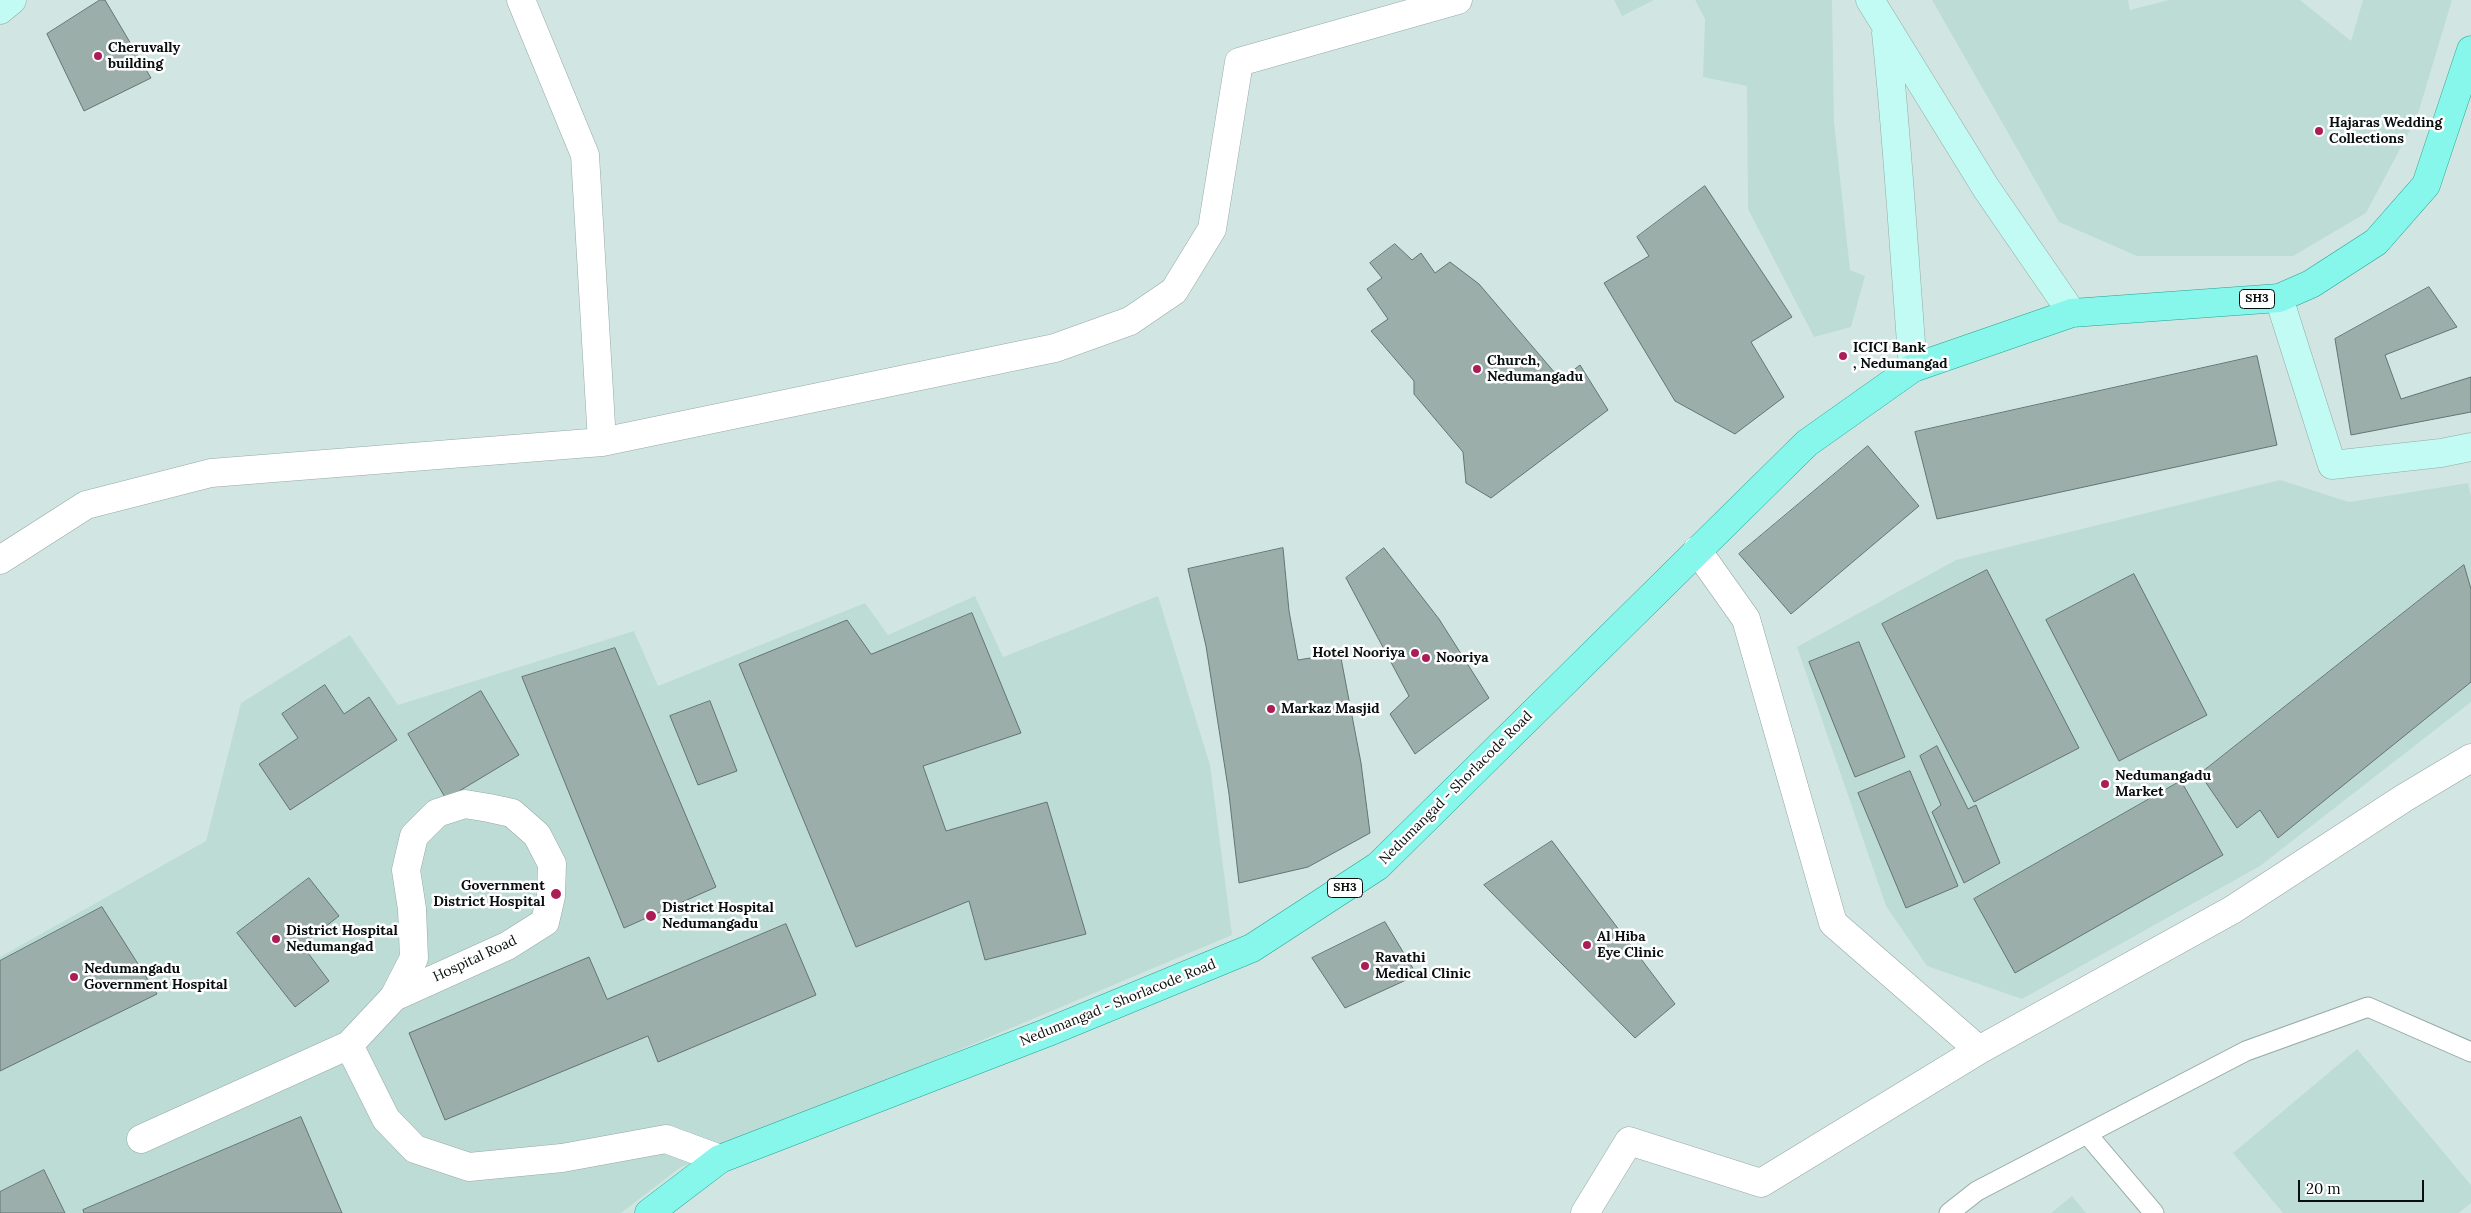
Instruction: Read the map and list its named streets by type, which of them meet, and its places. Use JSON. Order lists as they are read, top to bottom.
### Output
{
  "streets": {
    "main road": ["SH3", "Nedumangad - Shorlacode Road"],
    "street": ["Hospital Road"]
  },
  "crossings": [
    ["SH3", "Nedumangad - Shorlacode Road"]
  ],
  "places": [
    "Cheruvally building",
    "Hajaras Wedding Collections",
    "ICICI Bank , Nedumangad",
    "Church, Nedumangadu",
    "Hotel Nooriya",
    "Nooriya",
    "Markaz Masjid",
    "Nedumangadu Market",
    "Government District Hospital",
    "District Hospital Nedumangadu",
    "District Hospital Nedumangad",
    "Al Hiba Eye Clinic",
    "Ravathi Medical Clinic",
    "Nedumangadu Government Hospital"
  ],
  "scale_bar": "20 m"
}
